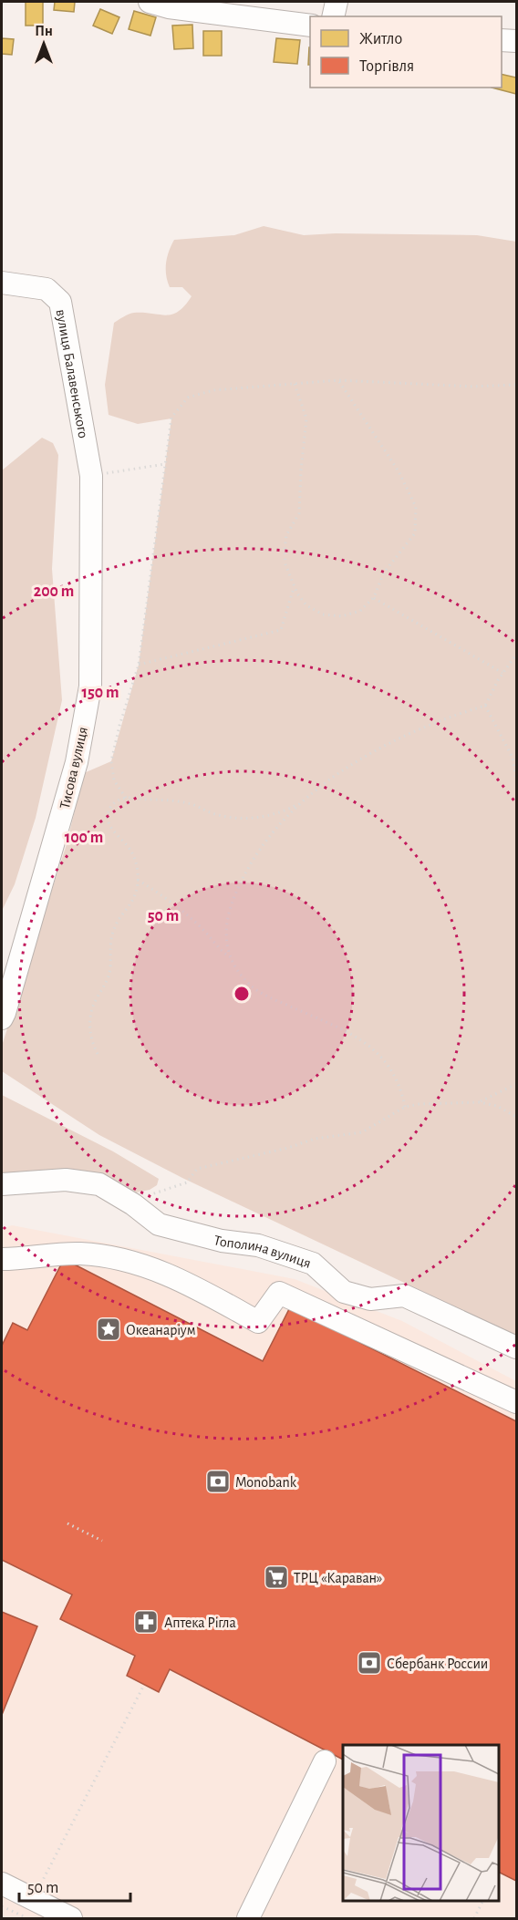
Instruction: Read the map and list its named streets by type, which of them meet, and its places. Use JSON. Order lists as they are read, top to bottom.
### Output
{
  "streets": {
    "street": ["вулиця Балавенського", "Тисова вулиця", "Тополина вулиця"]
  },
  "crossings": [
    ["вулиця Балавенського", "Тисова вулиця"]
  ],
  "places": {
    "place": ["Океанаріум"],
    "bank": ["Monobank", "Сбербанк России"],
    "supermarket": ["ТРЦ «Караван»"],
    "pharmacy": ["Аптека Рігла"]
  },
  "legend": ["Житло", "Торгівля"],
  "scale_bar": "50 m",
  "north": "top",
  "rings": [
    "200 m",
    "150 m",
    "100 m",
    "50 m"
  ]
}
